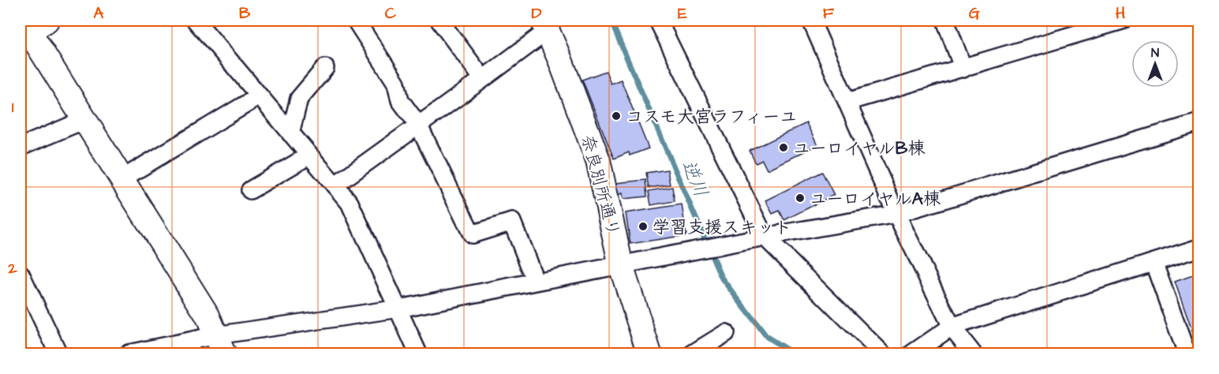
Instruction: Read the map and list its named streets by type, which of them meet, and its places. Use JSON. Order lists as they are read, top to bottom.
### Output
{
  "streets": {
    "street": ["奈良別所通り"]
  },
  "water": ["逆川"],
  "places": [
    "コスモ大宮ラフィーユ",
    "ユーロイヤルB棟",
    "ユーロイヤルA棟",
    "学習支援スキット"
  ],
  "north": "top",
  "grid": {
    "columns": [
      "A",
      "B",
      "C",
      "D",
      "E",
      "F",
      "G",
      "H"
    ],
    "rows": ["1", "2"]
  }
}
